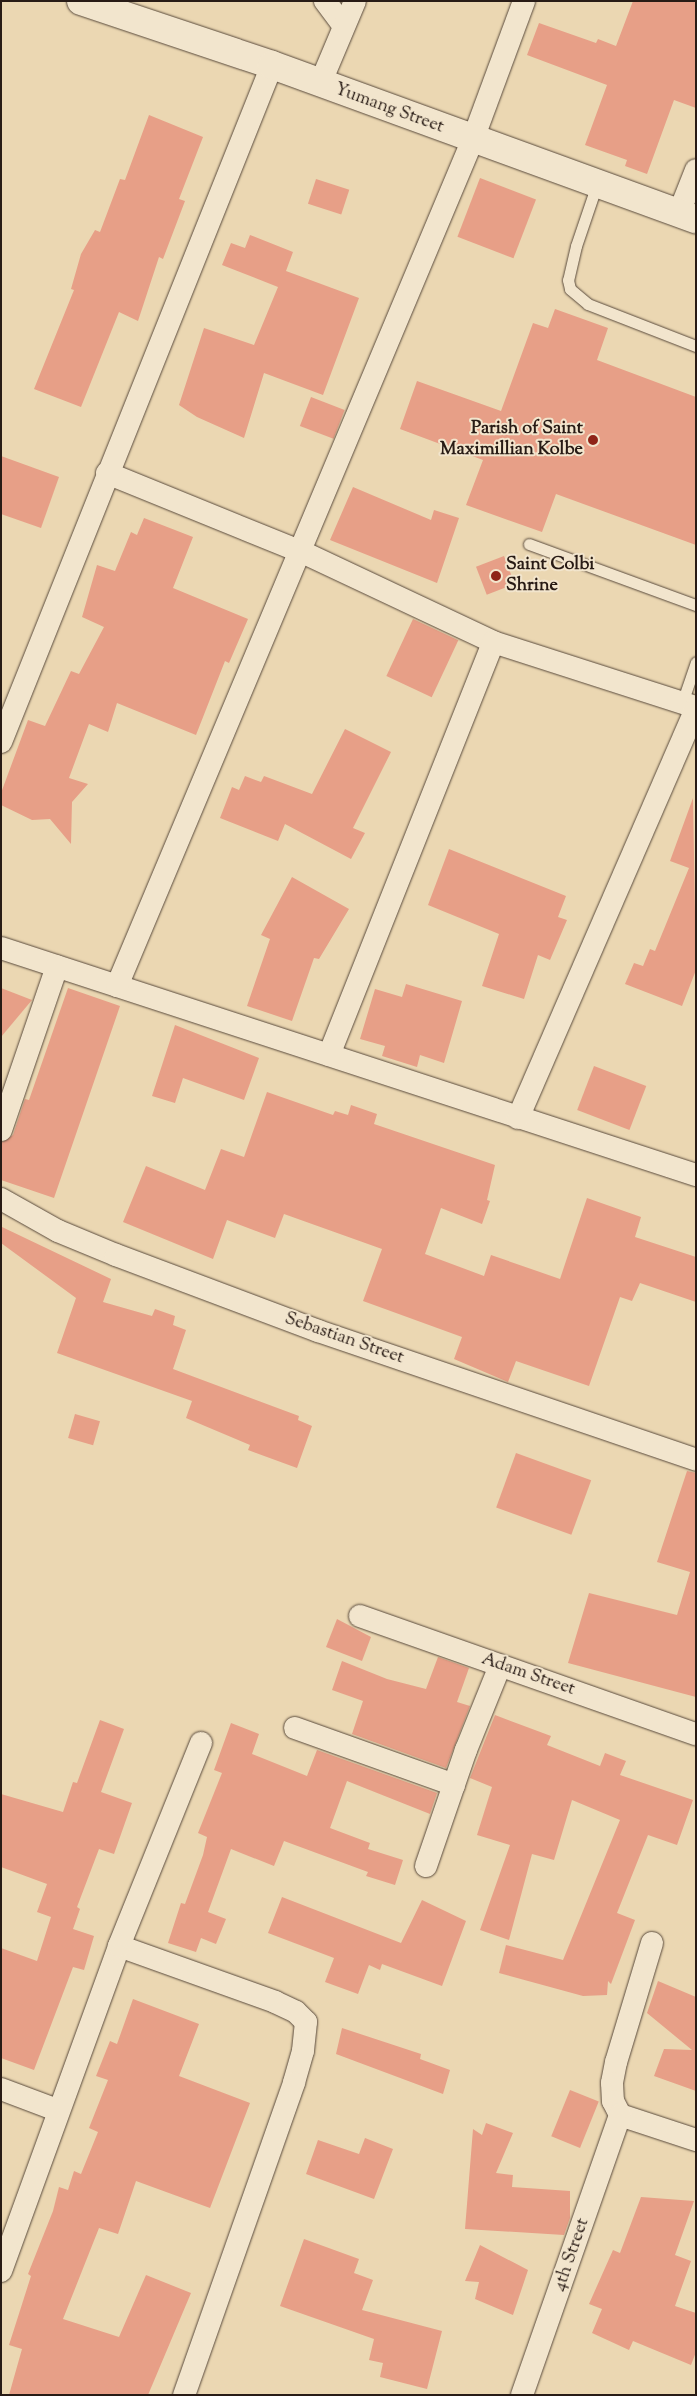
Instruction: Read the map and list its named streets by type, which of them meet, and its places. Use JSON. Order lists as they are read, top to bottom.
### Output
{
  "streets": {
    "main road": ["Yumang Street"],
    "street": ["Sebastian Street", "Adam Street", "4th Street"]
  },
  "places": ["Parish of Saint Maximillian Kolbe", "Saint Colbi Shrine"]
}
